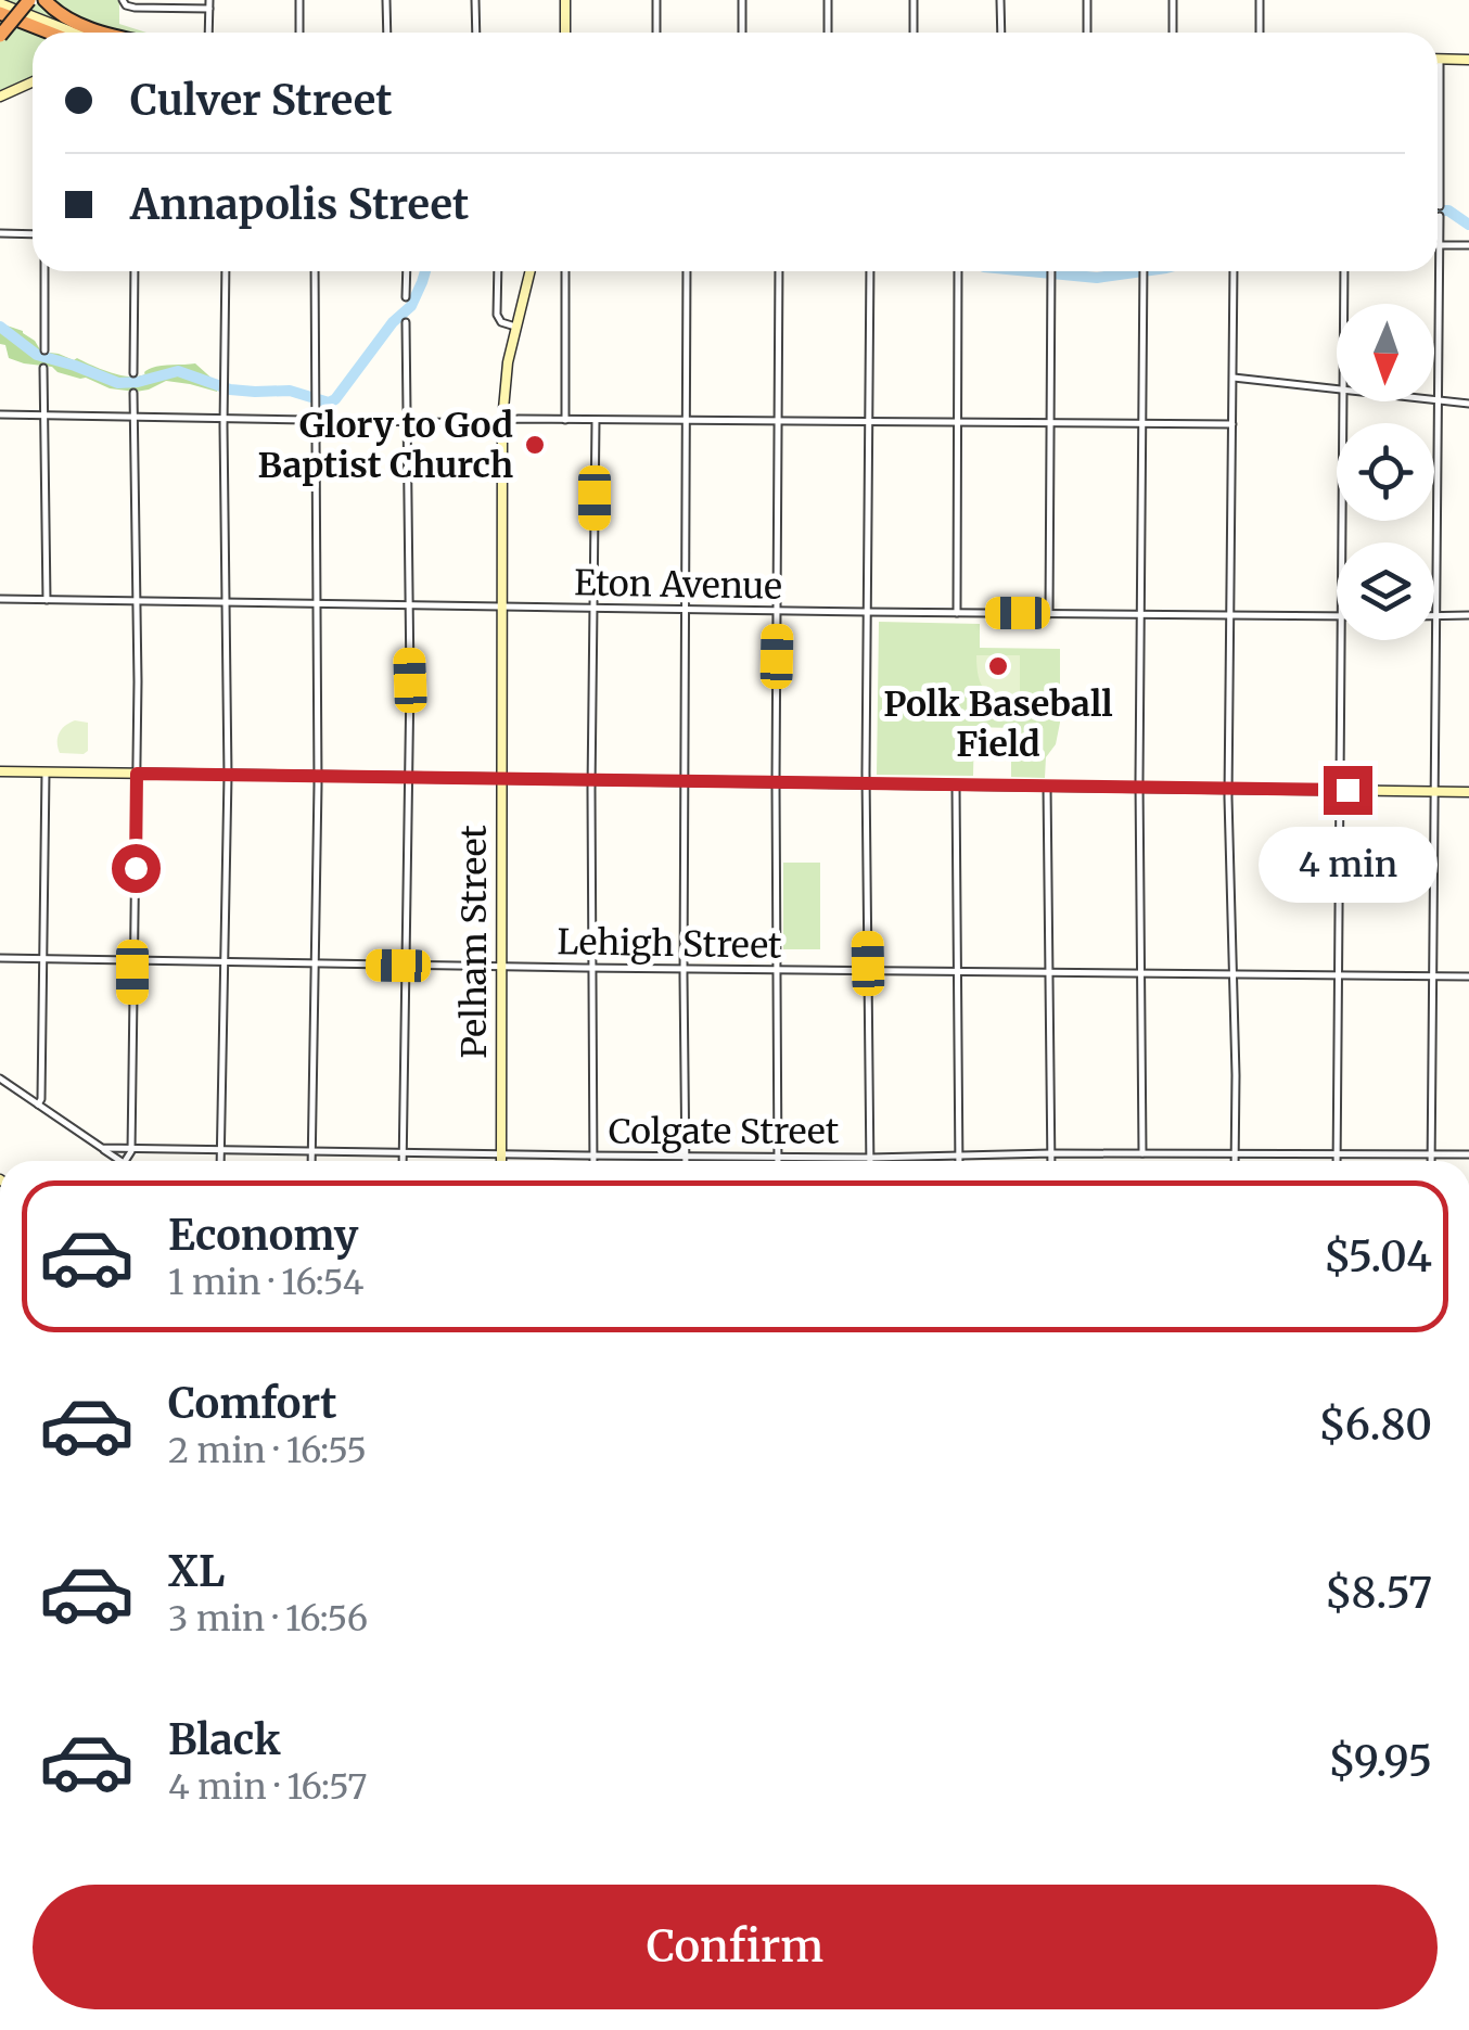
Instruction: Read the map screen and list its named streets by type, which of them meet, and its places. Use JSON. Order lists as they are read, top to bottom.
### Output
{
  "streets": {
    "street": [
      "Eton Avenue",
      "Pelham Street",
      "Lehigh Street",
      "Colgate Street"
    ]
  },
  "crossings": [
    ["Eton Avenue", "Pelham Street"],
    ["Pelham Street", "Lehigh Street"],
    ["Pelham Street", "Colgate Street"]
  ],
  "places": ["Glory to God Baptist Church", "Polk Baseball Field"],
  "north": "bottom",
  "page": {
    "banner": ["Culver Street", "Annapolis Street"],
    "bubble": "4 min",
    "list": [
      {
        "name": "Economy",
        "note": "1 min · 16:54",
        "value": "$5.04"
      },
      {
        "name": "Comfort",
        "note": "2 min · 16:55",
        "value": "$6.80"
      },
      {
        "name": "XL",
        "note": "3 min · 16:56",
        "value": "$8.57"
      },
      {
        "name": "Black",
        "note": "4 min · 16:57",
        "value": "$9.95"
      }
    ],
    "buttons": "Confirm"
  }
}
